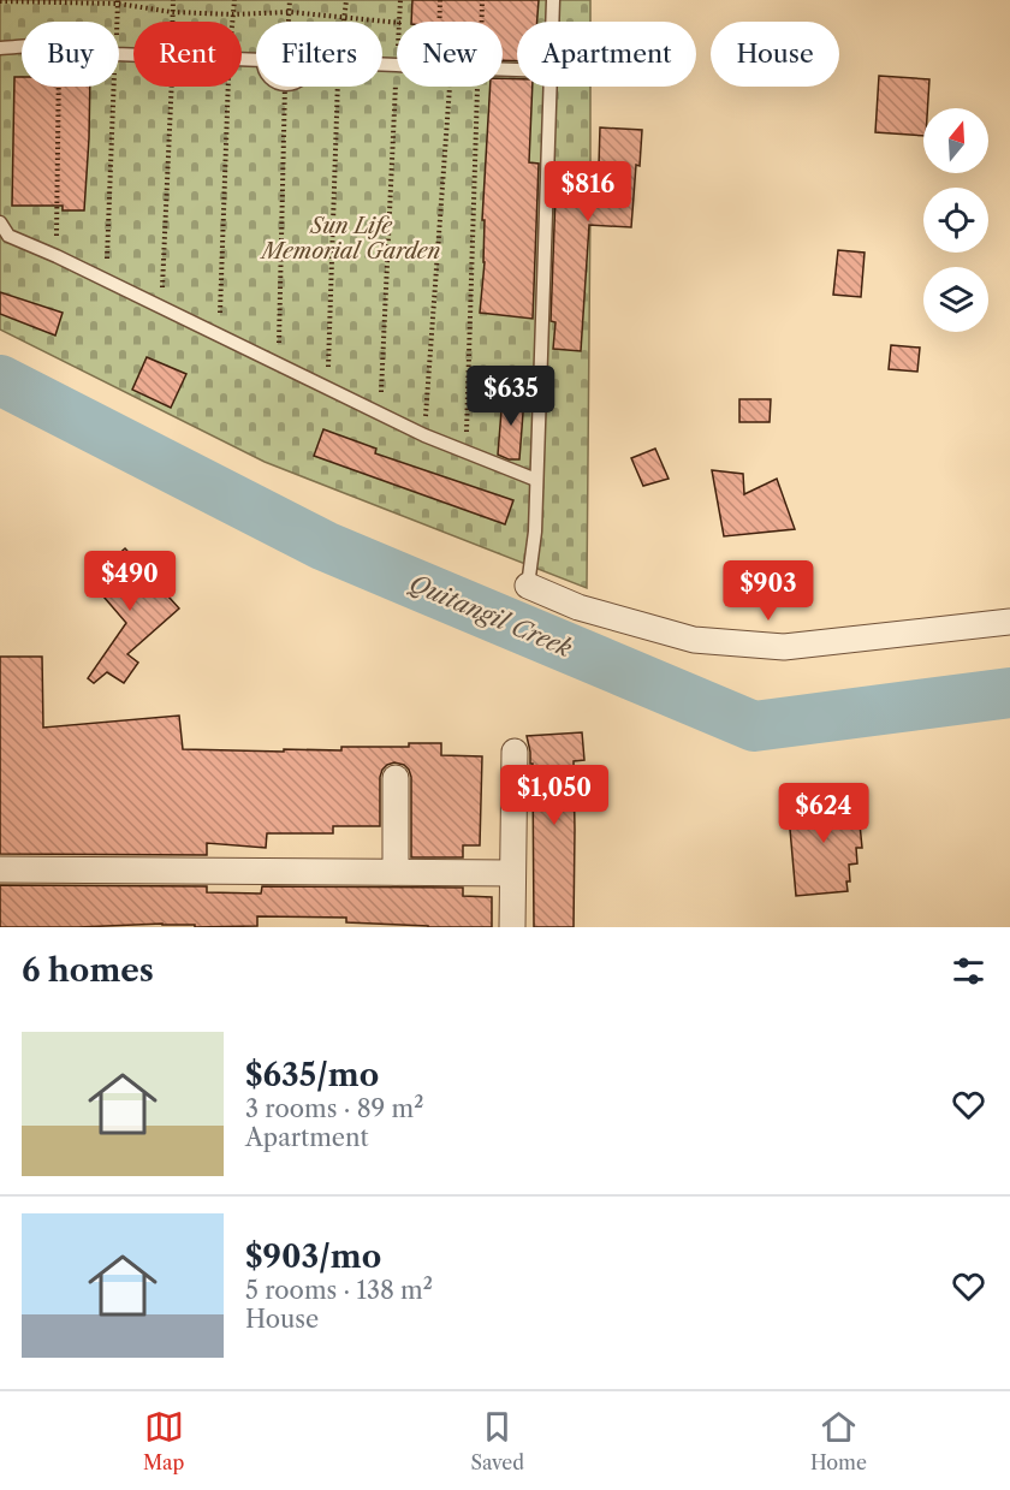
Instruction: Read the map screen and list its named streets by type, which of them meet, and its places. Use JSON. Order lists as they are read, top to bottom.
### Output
{
  "water": ["Quitangil Creek"],
  "parks": ["Sun Life Memorial Garden"],
  "north": "top",
  "page": {
    "chip": [
      "Buy",
      "Rent",
      "Filters",
      "New",
      "Apartment",
      "House"
    ],
    "price": [
      "$816",
      "$635",
      "$490",
      "$903",
      "$1,050",
      "$624"
    ],
    "heading": "6 homes",
    "list": [
      {
        "name": "$635/mo",
        "note": "3 rooms · 89 m² · Apartment"
      },
      {
        "name": "$903/mo",
        "note": "5 rooms · 138 m² · House"
      }
    ],
    "tabs": ["Map", "Saved", "Home"]
  }
}
